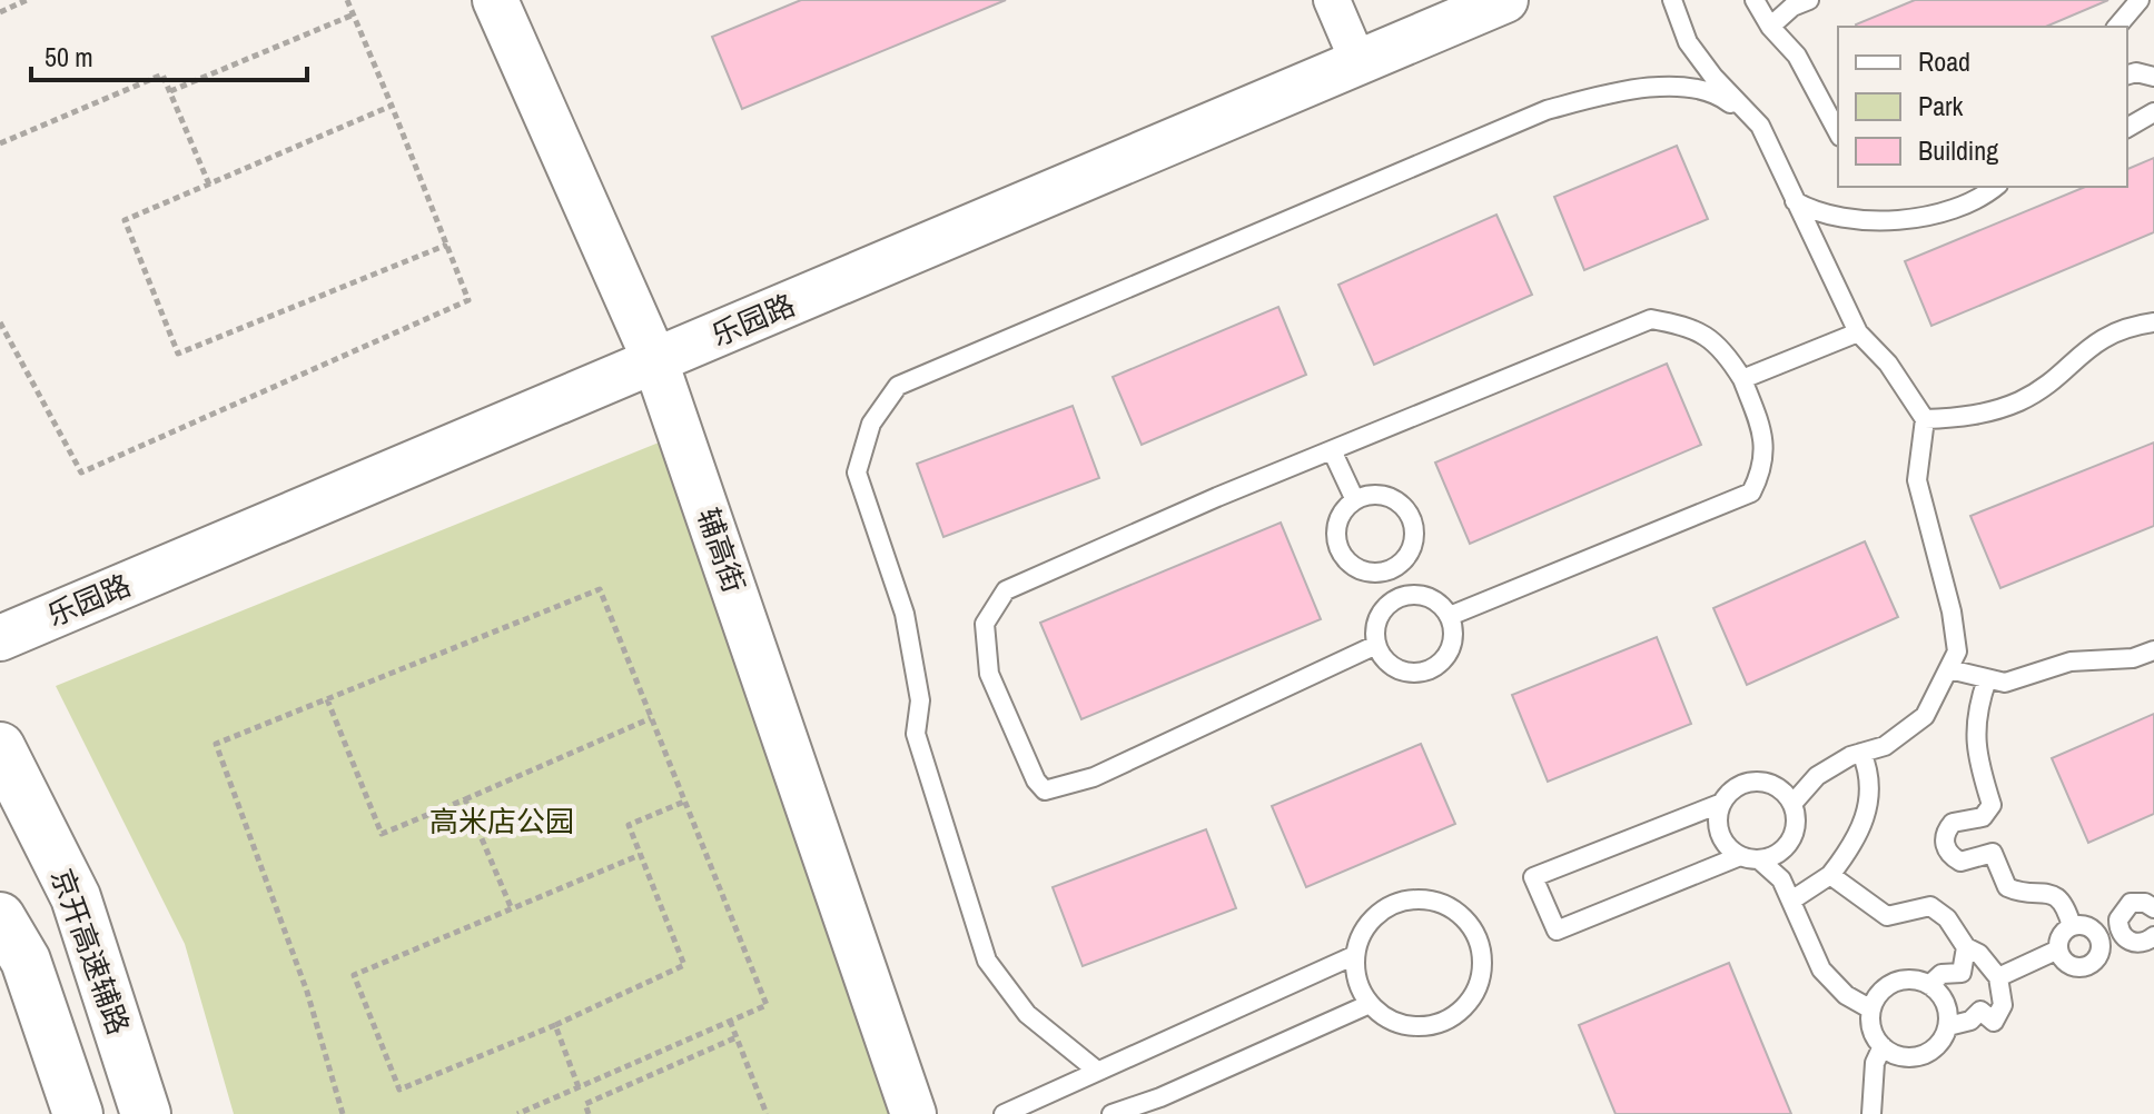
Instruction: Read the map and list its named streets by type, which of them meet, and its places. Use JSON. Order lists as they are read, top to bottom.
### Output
{
  "streets": {
    "main road": ["京开高速辅路"],
    "street": ["乐园路", "辅高街"]
  },
  "crossings": [
    ["乐园路", "辅高街"]
  ],
  "parks": ["高米店公园"],
  "legend": ["Road", "Park", "Building"],
  "scale_bar": "50 m"
}
